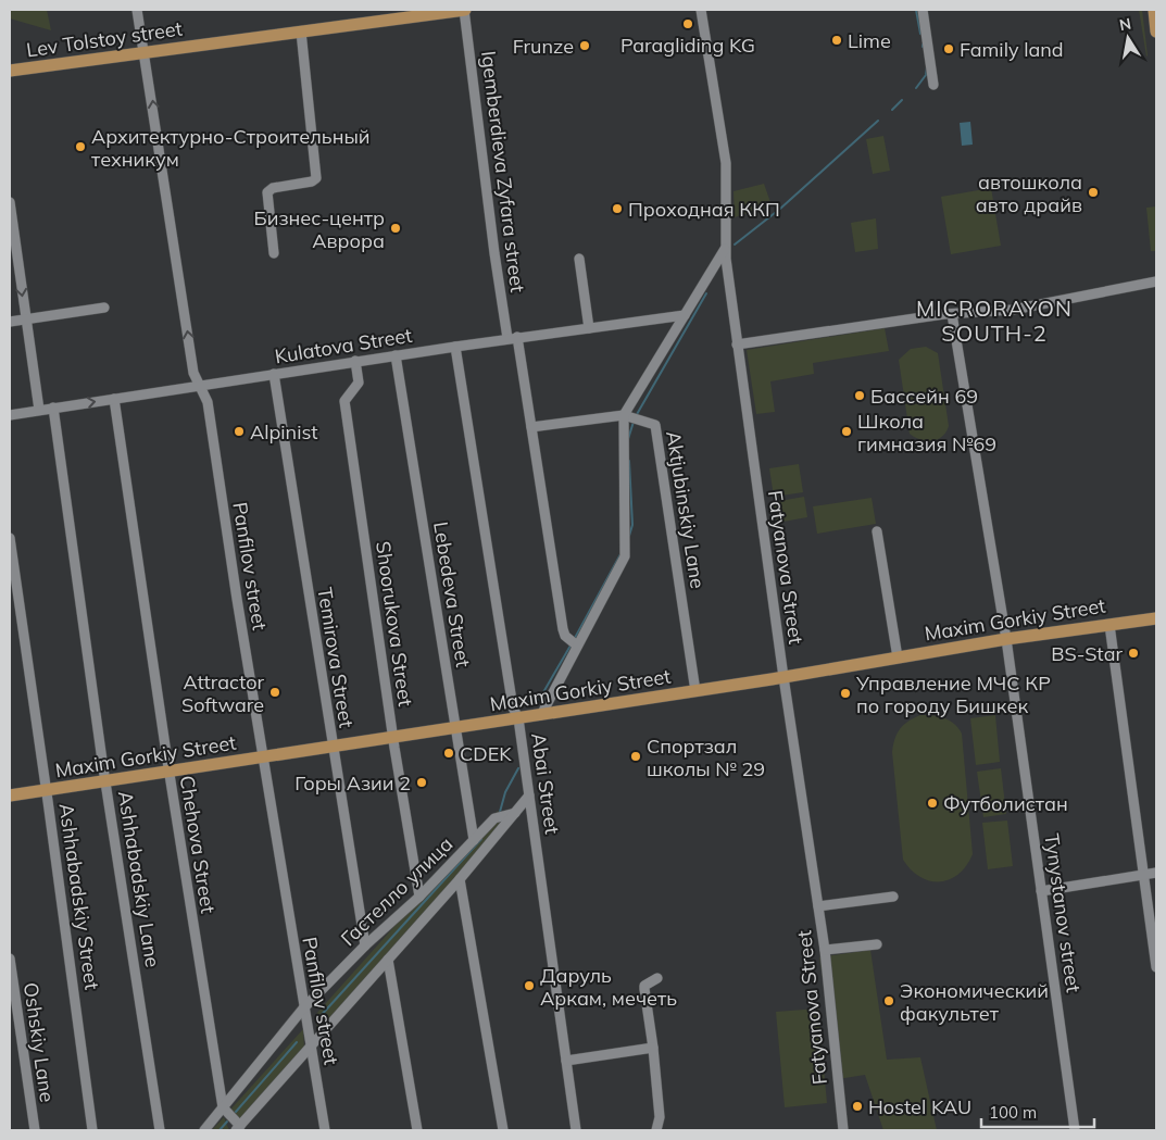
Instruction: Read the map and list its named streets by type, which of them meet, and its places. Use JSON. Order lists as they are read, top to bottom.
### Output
{
  "streets": {
    "main road": ["Lev Tolstoy street", "Maxim Gorkiy Street"],
    "street": [
      "Igemberdieva Zyfara street",
      "Kulatova Street",
      "Aktjubinskiy Lane",
      "Panfilov street",
      "Fatyanova Street",
      "Lebedeva Street",
      "Shoorukova Street",
      "Temirova Street",
      "Abai Street",
      "Chehova Street",
      "Ashhabadskiy Lane",
      "Гастелло улица",
      "Ashhabadskiy Street",
      "Tynystanov street",
      "Oshskiy Lane"
    ]
  },
  "crossings": [
    ["Lev Tolstoy street", "Igemberdieva Zyfara street"],
    ["Lev Tolstoy street", "Panfilov street"],
    ["Igemberdieva Zyfara street", "Kulatova Street"],
    ["Igemberdieva Zyfara street", "Aktjubinskiy Lane"],
    ["Kulatova Street", "Panfilov street"],
    ["Kulatova Street", "Lebedeva Street"],
    ["Kulatova Street", "Shoorukova Street"],
    ["Kulatova Street", "Temirova Street"],
    ["Kulatova Street", "Abai Street"],
    ["Kulatova Street", "Chehova Street"],
    ["Kulatova Street", "Ashhabadskiy Lane"],
    ["Aktjubinskiy Lane", "Maxim Gorkiy Street"],
    ["Panfilov street", "Maxim Gorkiy Street"],
    ["Panfilov street", "Гастелло улица"],
    ["Fatyanova Street", "Maxim Gorkiy Street"],
    ["Lebedeva Street", "Maxim Gorkiy Street"],
    ["Lebedeva Street", "Гастелло улица"],
    ["Maxim Gorkiy Street", "Shoorukova Street"],
    ["Maxim Gorkiy Street", "Temirova Street"],
    ["Maxim Gorkiy Street", "Abai Street"],
    ["Maxim Gorkiy Street", "Chehova Street"],
    ["Maxim Gorkiy Street", "Ashhabadskiy Lane"],
    ["Maxim Gorkiy Street", "Ashhabadskiy Street"],
    ["Maxim Gorkiy Street", "Tynystanov street"],
    ["Shoorukova Street", "Гастелло улица"],
    ["Temirova Street", "Гастелло улица"],
    ["Abai Street", "Гастелло улица"],
    ["Chehova Street", "Гастелло улица"]
  ],
  "districts": ["MICRORAYON SOUTH-2"],
  "places": [
    "Paragliding KG",
    "Lime",
    "Frunze",
    "Family land",
    "Архитектурно-Строительный техникум",
    "автошкола авто драйв",
    "Проходная ККП",
    "Бизнес-центр Аврора",
    "Бассейн 69",
    "Alpinist",
    "Школа гимназия №69",
    "BS-Star",
    "Attractor Software",
    "Управление МЧС КР по городу Бишкек",
    "CDEK",
    "Спортзал школы № 29",
    "Горы Азии 2",
    "Футболистан",
    "Даруль Аркам, мечеть",
    "Экономический факультет",
    "Hostel KAU"
  ],
  "scale_bar": "100 m",
  "north": "top"
}
